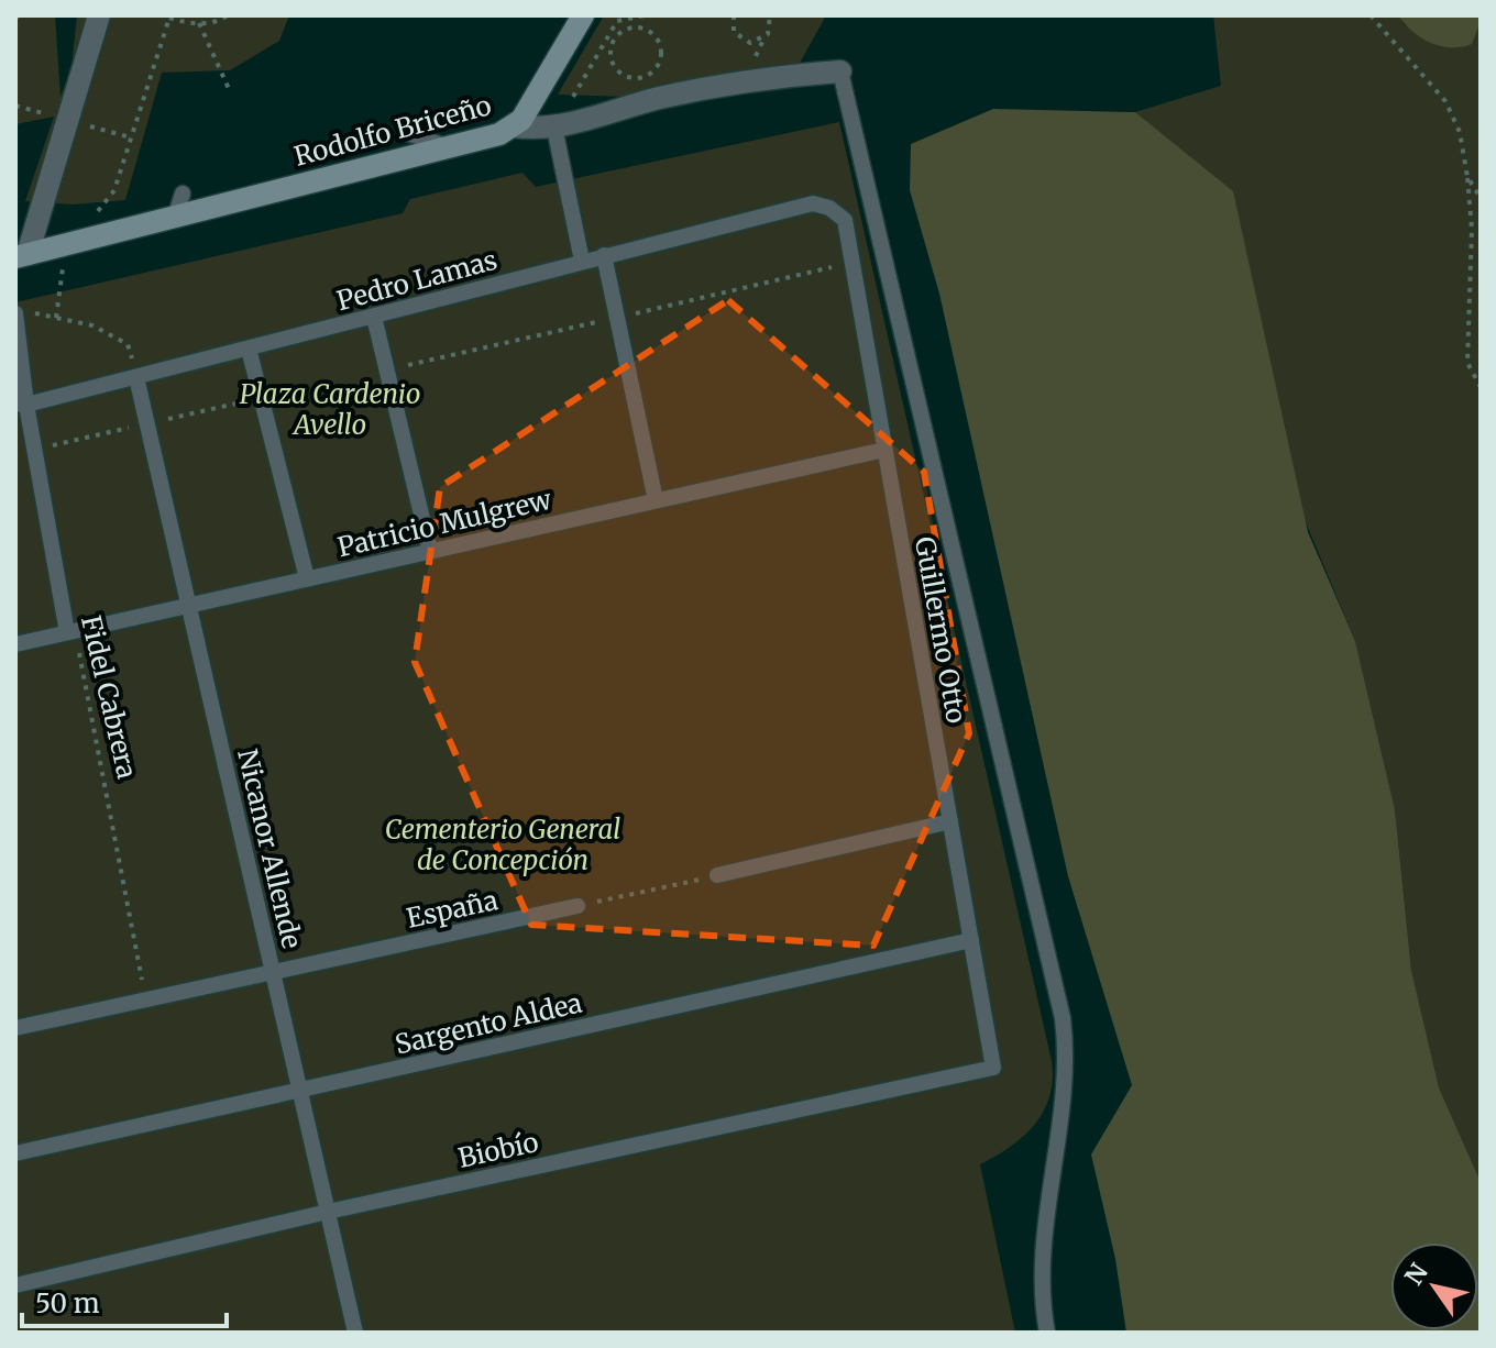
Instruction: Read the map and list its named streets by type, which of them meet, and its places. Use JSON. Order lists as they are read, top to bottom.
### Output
{
  "streets": {
    "street": ["Rodolfo Briceño"],
    "lane": [
      "Pedro Lamas",
      "Patricio Mulgrew",
      "Guillermo Otto",
      "Fidel Cabrera",
      "Nicanor Allende",
      "España",
      "Sargento Aldea",
      "Biobío"
    ]
  },
  "crossings": [
    ["Pedro Lamas", "Guillermo Otto"],
    ["Pedro Lamas", "Fidel Cabrera"],
    ["Pedro Lamas", "Nicanor Allende"],
    ["Patricio Mulgrew", "Guillermo Otto"],
    ["Patricio Mulgrew", "Fidel Cabrera"],
    ["Patricio Mulgrew", "Nicanor Allende"],
    ["Guillermo Otto", "Sargento Aldea"],
    ["Guillermo Otto", "Biobío"],
    ["Fidel Cabrera", "España"],
    ["Nicanor Allende", "España"],
    ["Nicanor Allende", "Sargento Aldea"],
    ["Nicanor Allende", "Biobío"]
  ],
  "parks": ["Plaza Cardenio Avello", "Cementerio General de Concepción"],
  "scale_bar": "50 m",
  "north": "top left"
}
